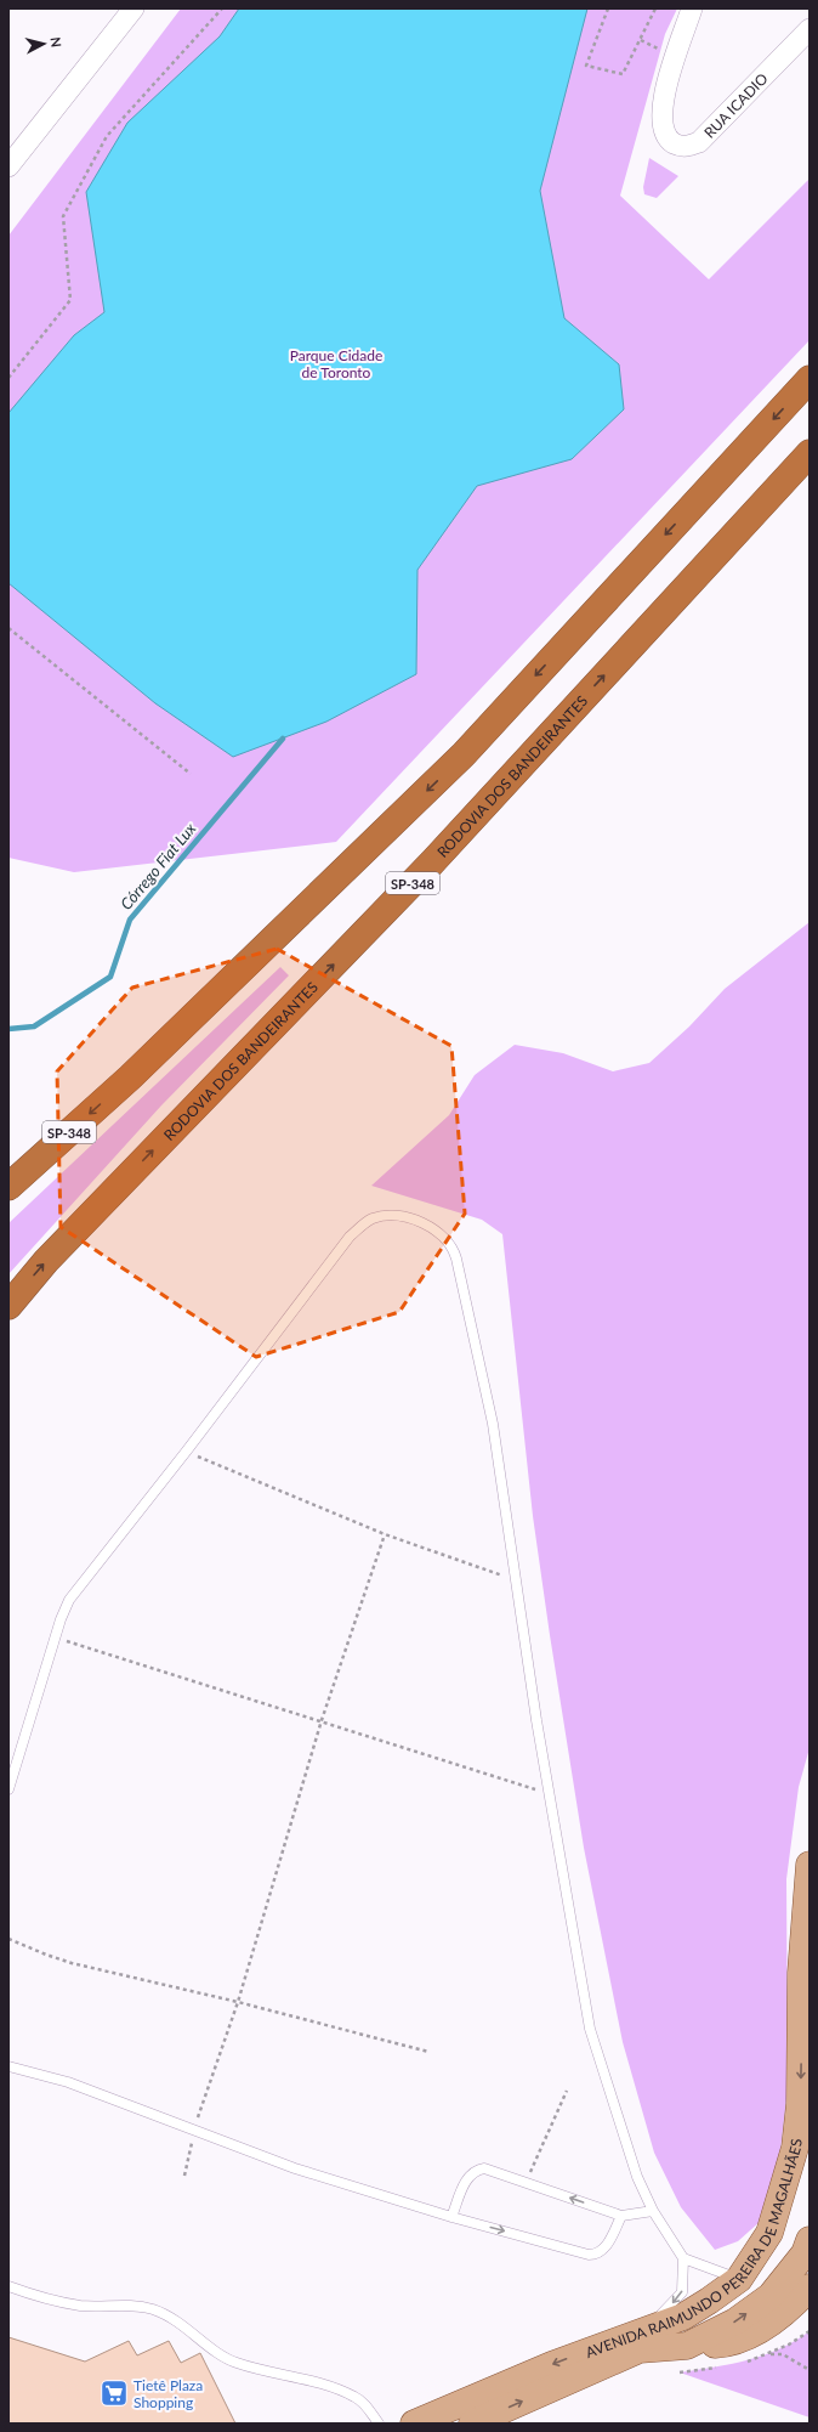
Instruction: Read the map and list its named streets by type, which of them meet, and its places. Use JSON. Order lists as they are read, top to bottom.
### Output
{
  "streets": {
    "highway": ["RODOVIA DOS BANDEIRANTES", "SP-348"],
    "main road": ["AVENIDA RAIMUNDO PEREIRA DE MAGALHÃES"],
    "street": ["RUA ICADIO"]
  },
  "water": ["Córrego Fiat Lux"],
  "parks": ["Parque Cidade de Toronto"],
  "places": {
    "supermarket": ["Tietê Plaza Shopping"]
  },
  "north": "right"
}
